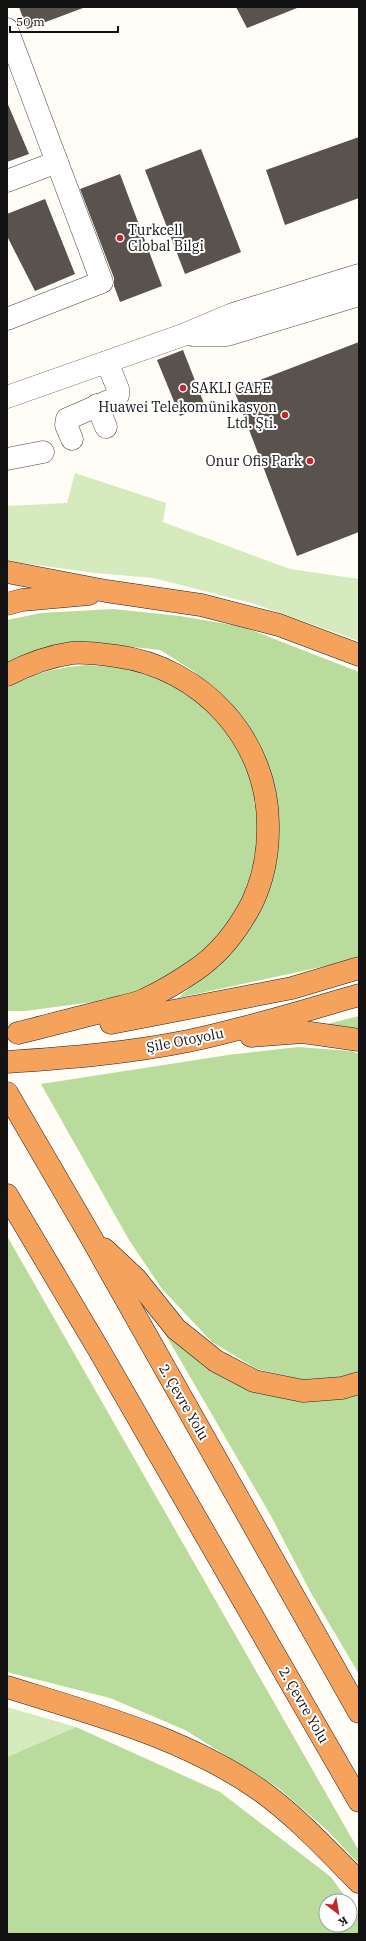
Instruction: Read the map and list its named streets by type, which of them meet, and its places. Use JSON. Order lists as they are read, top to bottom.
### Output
{
  "streets": {
    "highway": ["Şile Otoyolu", "2. Çevre Yolu"]
  },
  "places": [
    "Turkcell Global Bilgi",
    "SAKLI CAFE",
    "Huawei Telekomünikasyon Ltd. Şti.",
    "Onur Ofis Park"
  ],
  "scale_bar": "50 m",
  "north": "bottom right"
}
